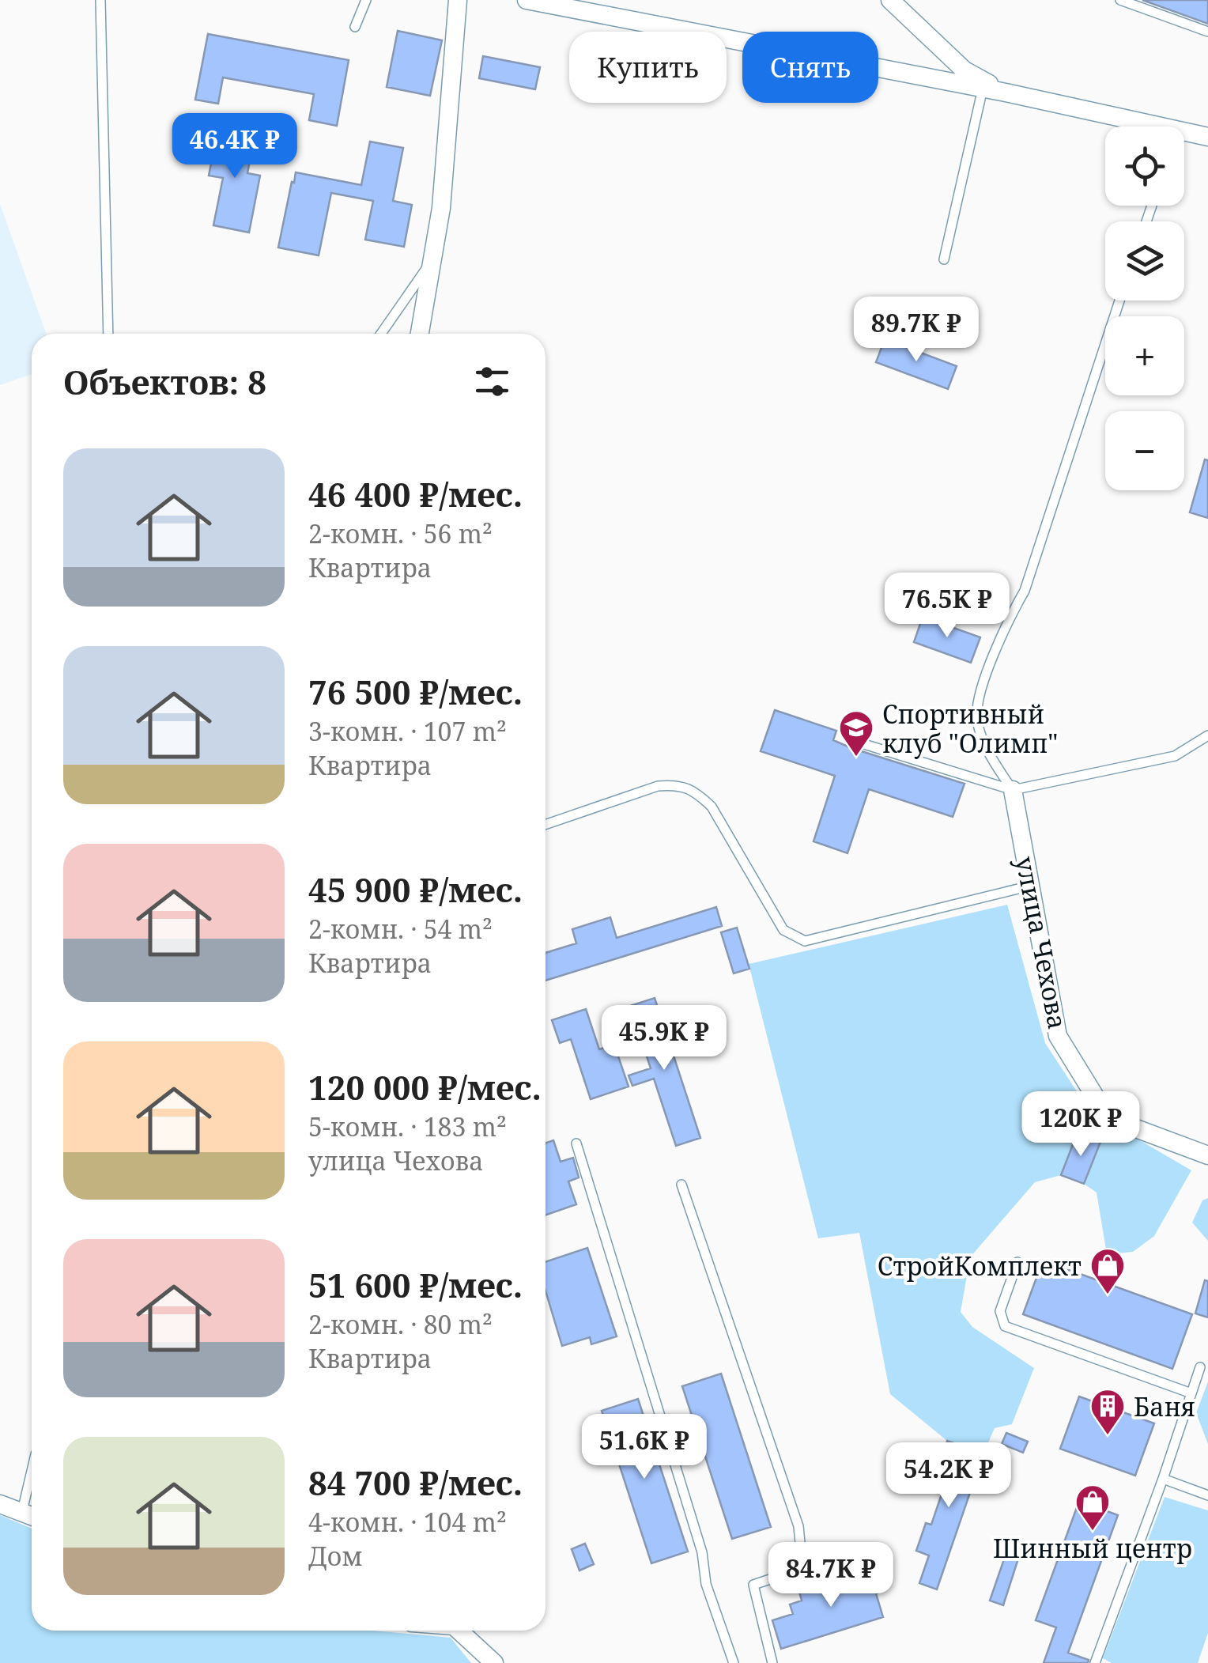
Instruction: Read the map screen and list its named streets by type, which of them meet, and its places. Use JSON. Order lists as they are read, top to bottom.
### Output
{
  "streets": {
    "street": ["улица Чехова"]
  },
  "places": {
    "school or university": ["Спортивный клуб \"Олимп\""],
    "shop": ["СтройКомплект", "Шинный центр"],
    "building": ["Баня"]
  },
  "page": {
    "chip": ["Купить", "Снять"],
    "price": [
      "46.4K ₽",
      "89.7K ₽",
      "76.5K ₽",
      "45.9K ₽",
      "120K ₽",
      "51.6K ₽",
      "54.2K ₽",
      "84.7K ₽"
    ],
    "map_buttons": ["+", "−"],
    "heading": "Объектов: 8",
    "list": [
      {
        "name": "46 400 ₽/мес.",
        "note": "2-комн. · 56 m² · Квартира"
      },
      {
        "name": "76 500 ₽/мес.",
        "note": "3-комн. · 107 m² · Квартира"
      },
      {
        "name": "45 900 ₽/мес.",
        "note": "2-комн. · 54 m² · Квартира"
      },
      {
        "name": "120 000 ₽/мес.",
        "note": "5-комн. · 183 m² · улица Чехова"
      },
      {
        "name": "51 600 ₽/мес.",
        "note": "2-комн. · 80 m² · Квартира"
      },
      {
        "name": "84 700 ₽/мес.",
        "note": "4-комн. · 104 m² · Дом"
      }
    ]
  }
}
